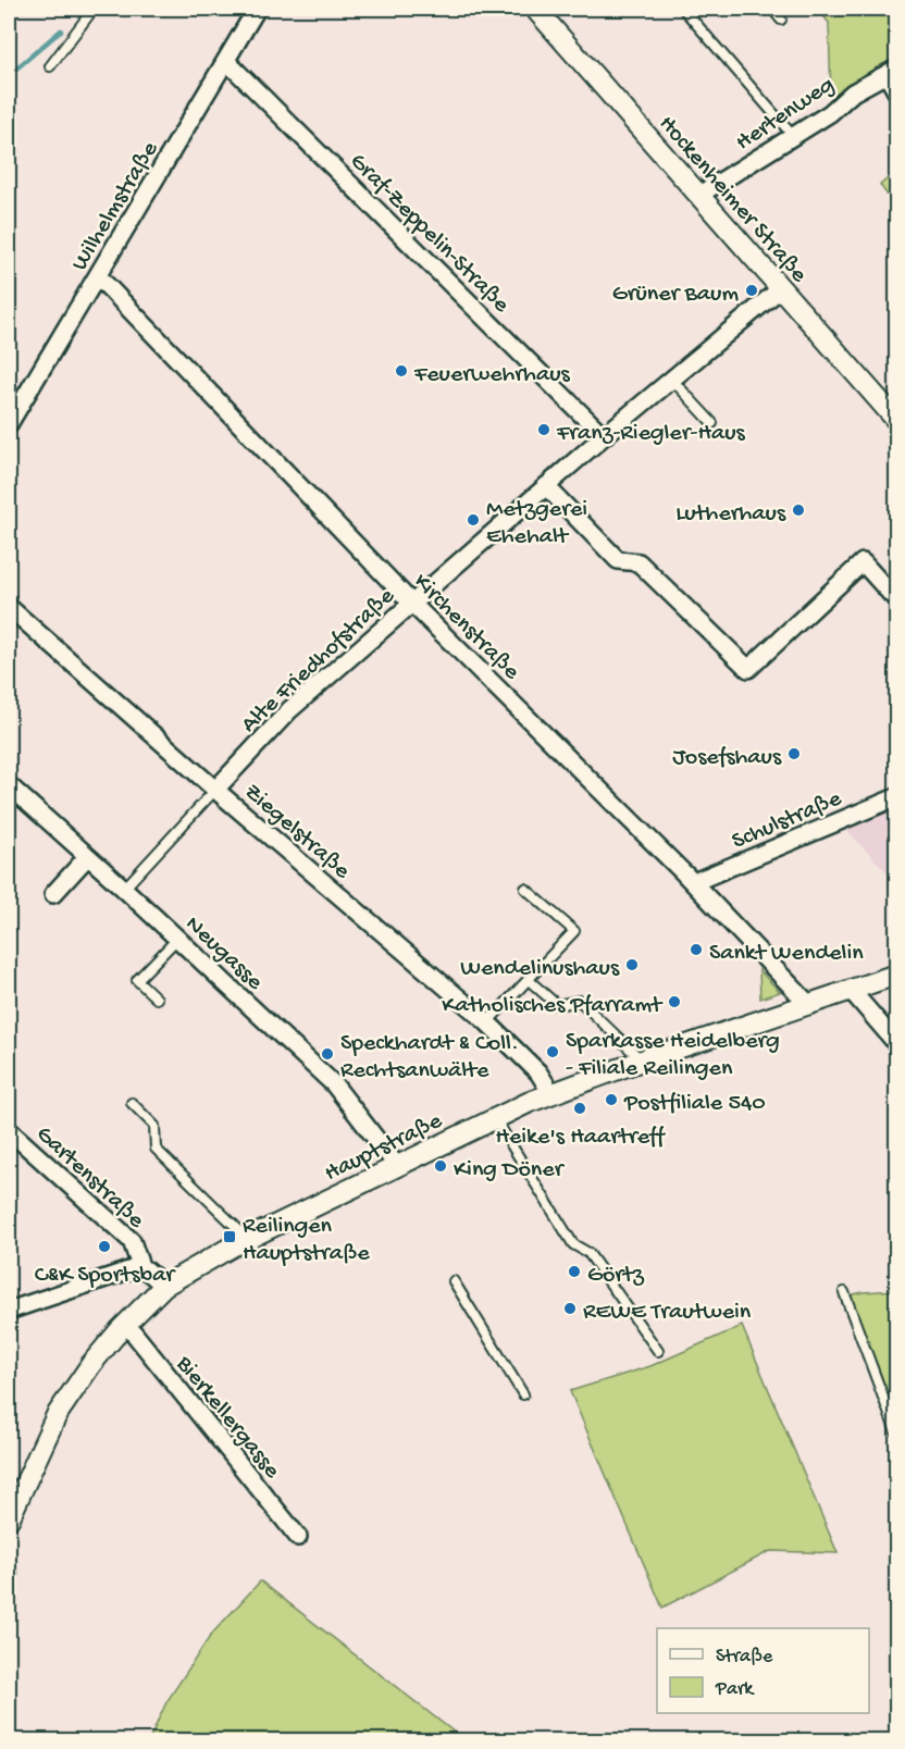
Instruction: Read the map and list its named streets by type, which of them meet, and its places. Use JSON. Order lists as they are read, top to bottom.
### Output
{
  "streets": {
    "street": [
      "Hertenweg",
      "Hockenheimer Straße",
      "Wilhelmstraße",
      "Graf-Zeppelin-Straße",
      "Kirchenstraße",
      "Alte Friedhofstraße",
      "Schulstraße",
      "Ziegelstraße",
      "Neugasse",
      "Hauptstraße",
      "Gartenstraße",
      "Bierkellergasse"
    ]
  },
  "crossings": [
    ["Hertenweg", "Hockenheimer Straße"],
    ["Hockenheimer Straße", "Alte Friedhofstraße"],
    ["Wilhelmstraße", "Graf-Zeppelin-Straße"],
    ["Wilhelmstraße", "Kirchenstraße"],
    ["Graf-Zeppelin-Straße", "Alte Friedhofstraße"],
    ["Kirchenstraße", "Alte Friedhofstraße"],
    ["Kirchenstraße", "Schulstraße"],
    ["Kirchenstraße", "Hauptstraße"],
    ["Alte Friedhofstraße", "Ziegelstraße"],
    ["Ziegelstraße", "Hauptstraße"],
    ["Neugasse", "Hauptstraße"],
    ["Hauptstraße", "Bierkellergasse"]
  ],
  "places": {
    "other": [
      "Grüner Baum",
      "Feuerwehrhaus",
      "Franz-Riegler-Haus",
      "Lutherhaus",
      "Metzgerei Ehehalt",
      "Josefshaus",
      "Sankt Wendelin",
      "Wendelinushaus",
      "Katholisches Pfarramt",
      "Sparkasse Heidelberg - Filiale Reilingen",
      "Speckhardt & Coll. Rechtsanwälte",
      "Postfiliale 540",
      "Heike's Haartreff",
      "King Döner",
      "C&K Sportsbar",
      "Görtz",
      "REWE Trautwein"
    ],
    "transit": ["Reilingen Hauptstraße"]
  },
  "legend": ["Straße", "Park"]
}
